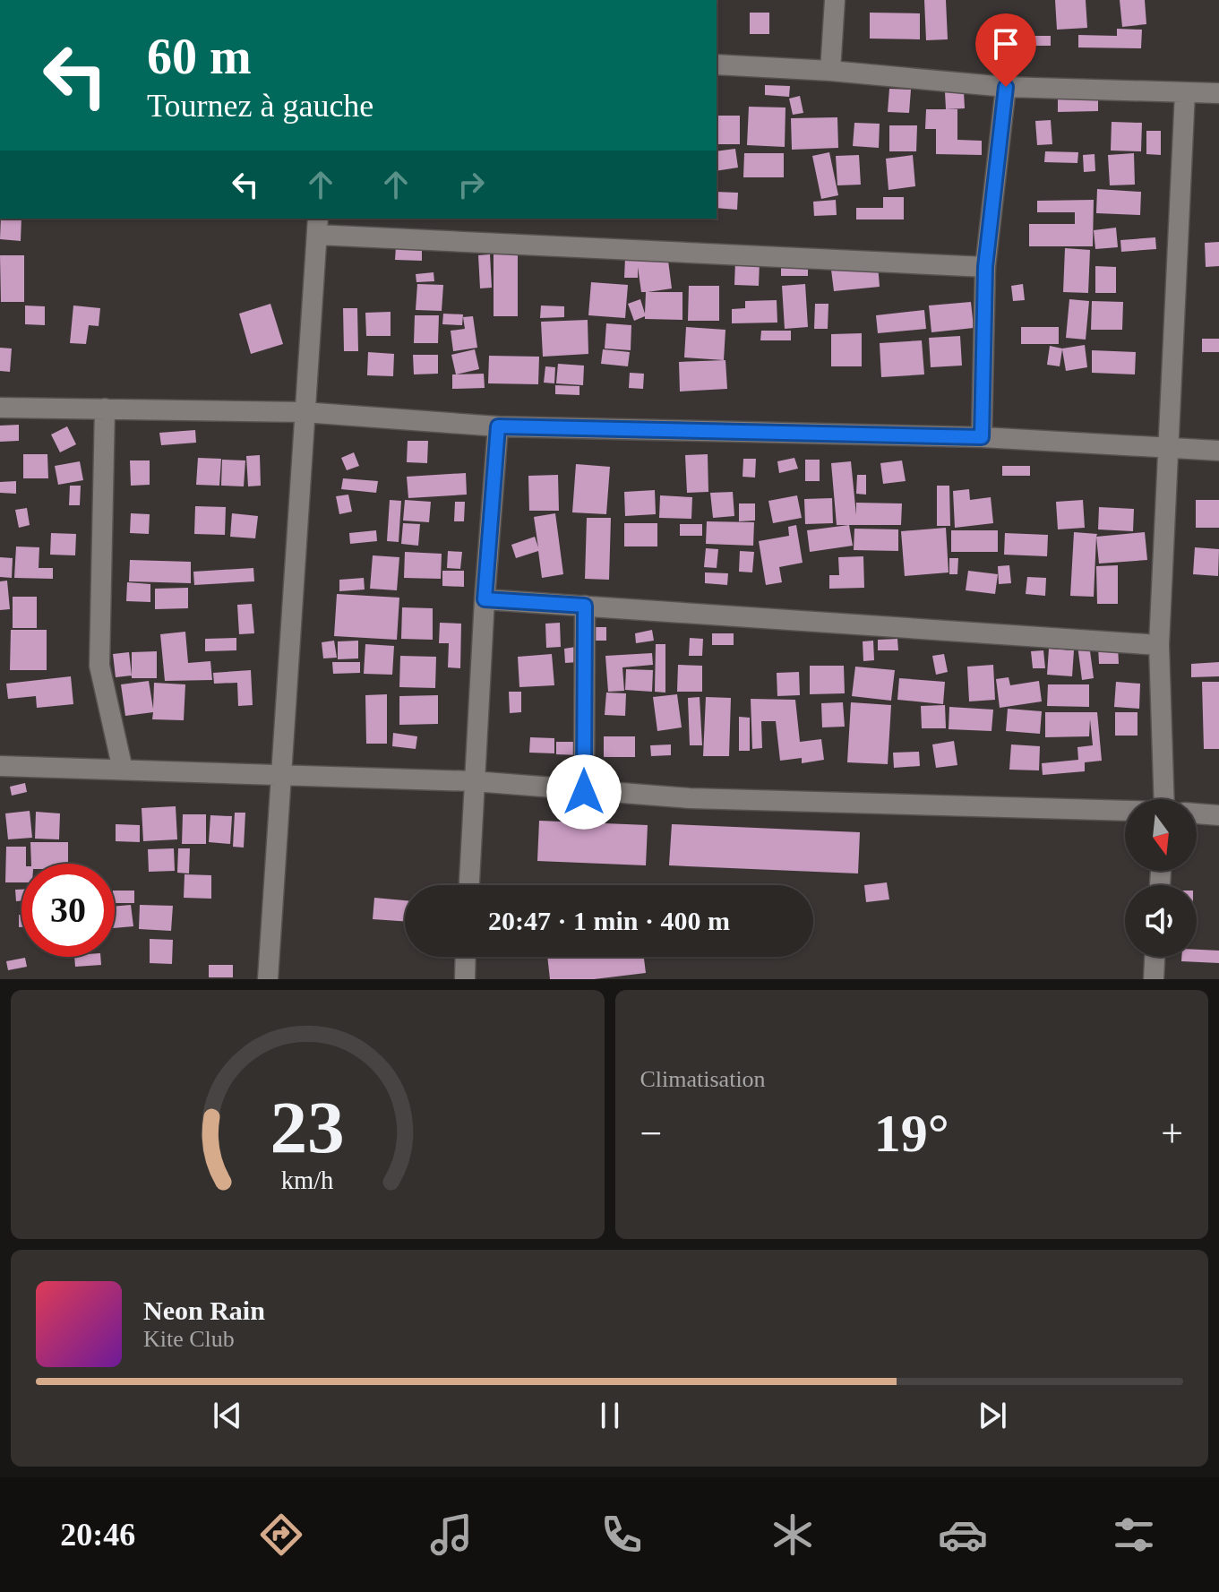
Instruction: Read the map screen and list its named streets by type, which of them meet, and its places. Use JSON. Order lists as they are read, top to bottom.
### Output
{
  "north": "bottom",
  "page": {
    "turn": ["60 m", "Tournez à gauche"],
    "limit": "30",
    "trip": "20:47 · 1 min · 400 m",
    "tile": "Climatisation",
    "heat": ["−", "19°", "+"],
    "song": ["Neon Rain", "Kite Club"],
    "tabs": "20:46",
    "gauge": ["23", "km/h"]
  }
}
